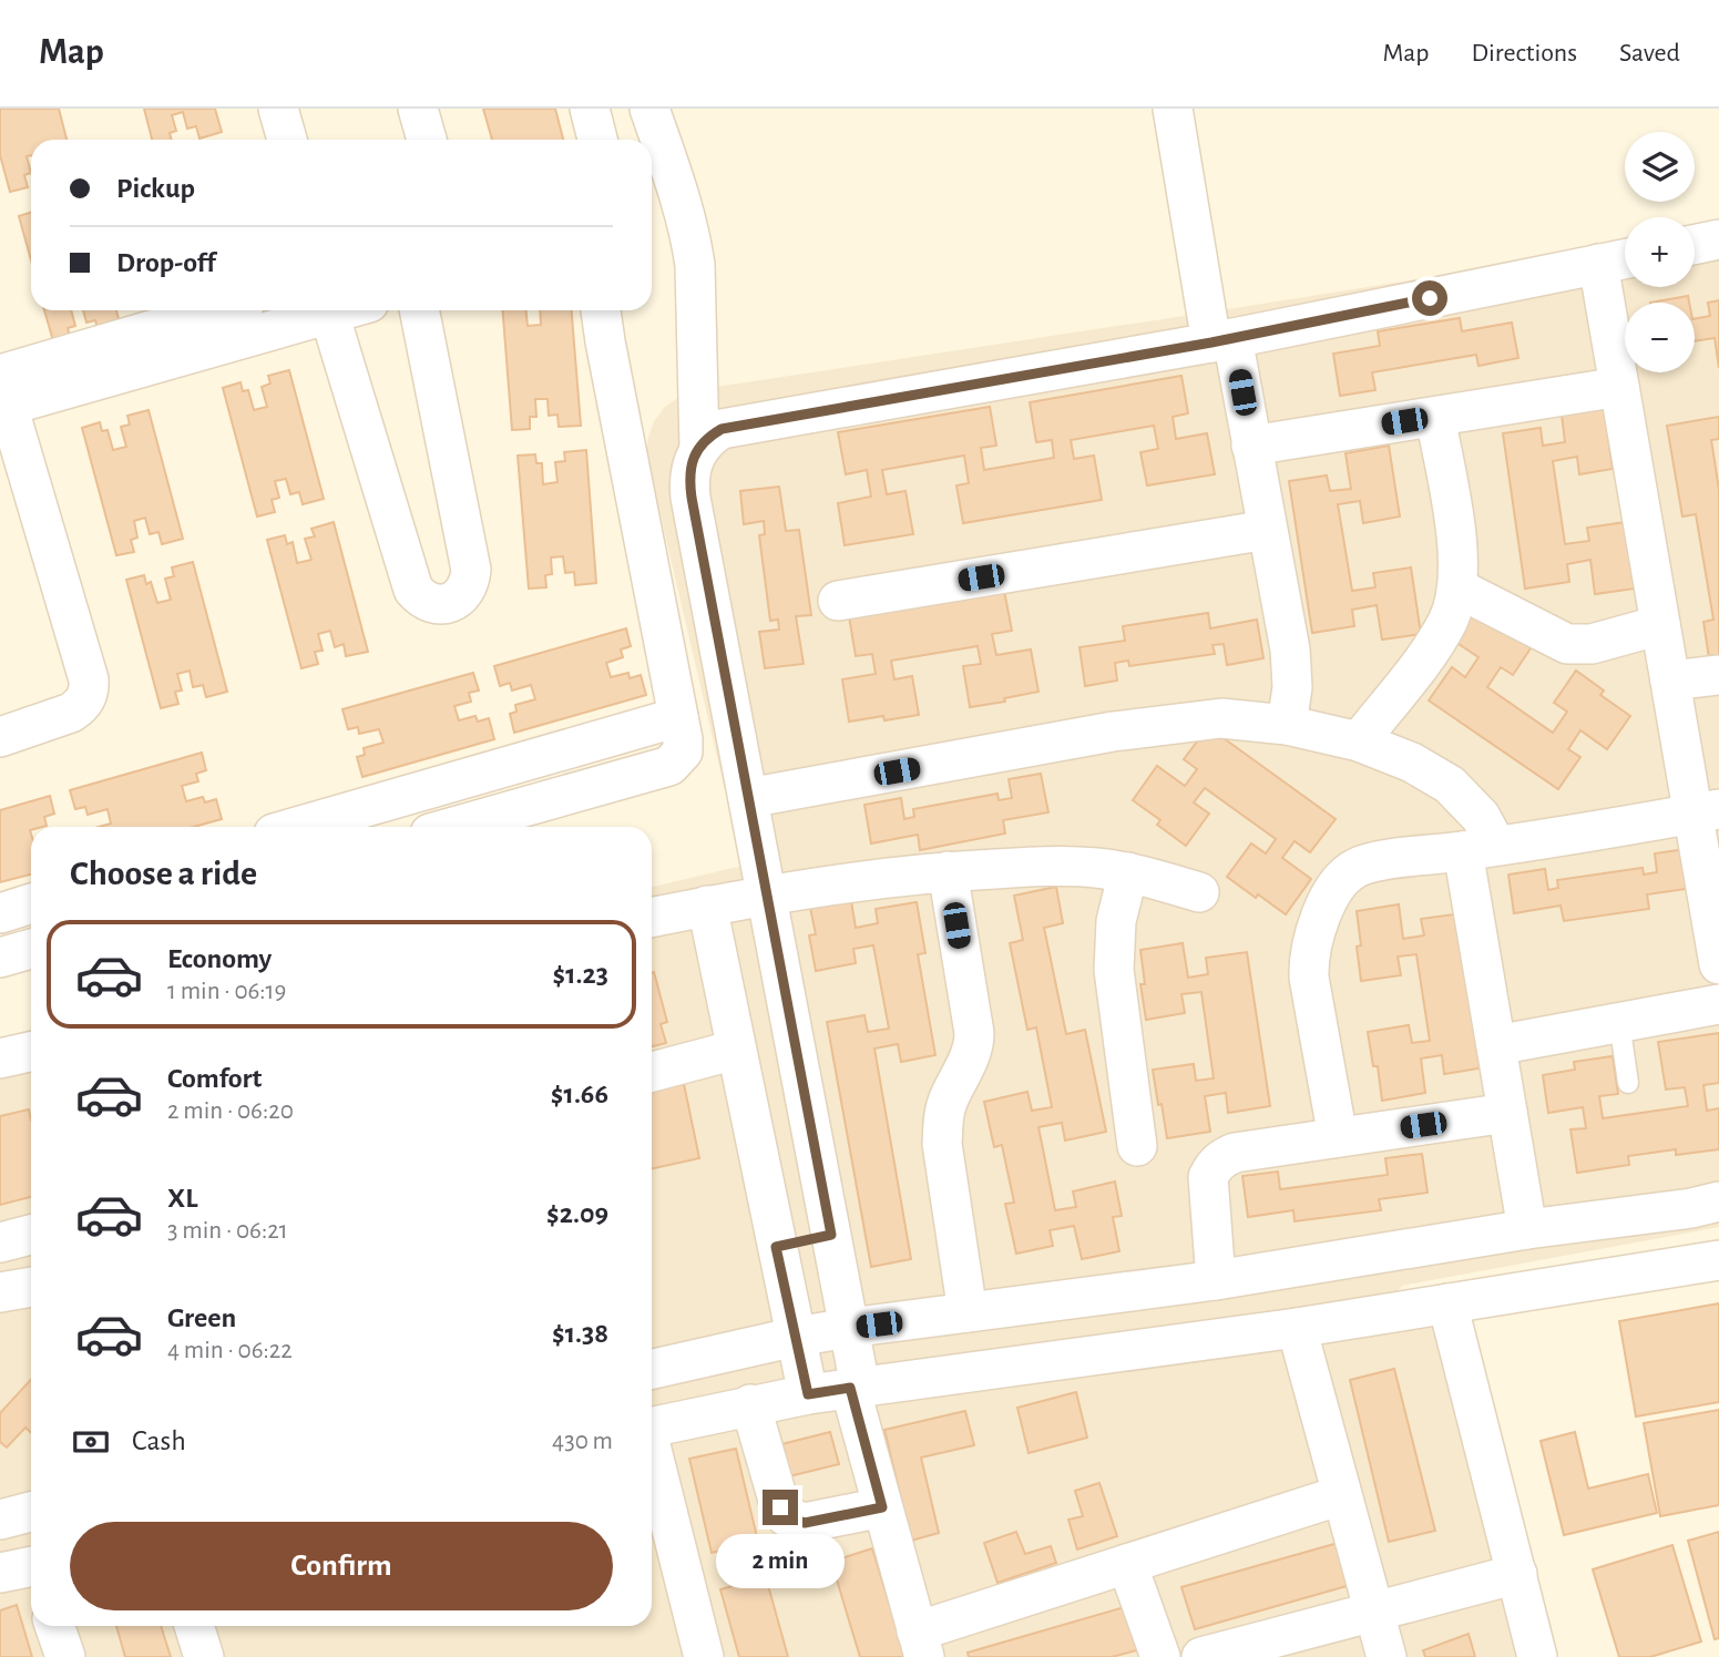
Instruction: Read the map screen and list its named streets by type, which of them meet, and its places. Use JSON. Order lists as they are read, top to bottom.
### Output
{
  "page": {
    "header": "Map",
    "nav": ["Map", "Directions", "Saved"],
    "map_buttons": ["+", "−"],
    "banner": ["Pickup", "Drop-off"],
    "heading": "Choose a ride",
    "list": [
      {
        "name": "Economy",
        "note": "1 min · 06:19",
        "value": "$1.23"
      },
      {
        "name": "Comfort",
        "note": "2 min · 06:20",
        "value": "$1.66"
      },
      {
        "name": "XL",
        "note": "3 min · 06:21",
        "value": "$2.09"
      },
      {
        "name": "Green",
        "note": "4 min · 06:22",
        "value": "$1.38"
      }
    ],
    "pay": ["Cash", "430 m"],
    "buttons": "Confirm",
    "bubble": "2 min"
  }
}
